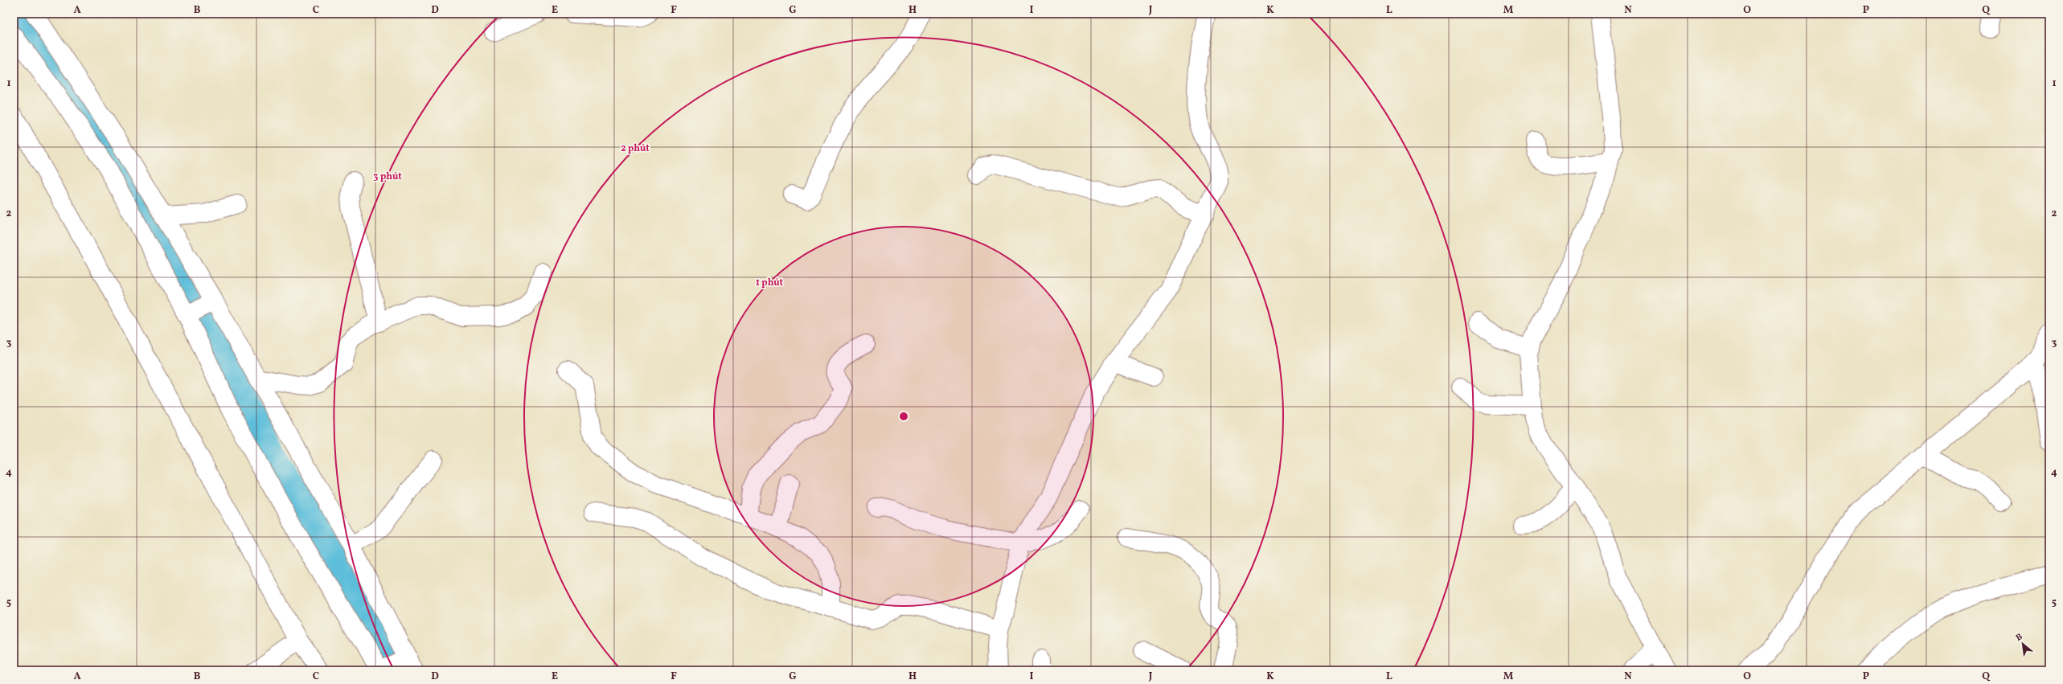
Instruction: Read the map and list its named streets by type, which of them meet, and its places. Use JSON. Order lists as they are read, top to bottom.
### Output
{
  "north": "top left",
  "grid": {
    "columns": [
      "A",
      "B",
      "C",
      "D",
      "E",
      "F",
      "G",
      "H",
      "I",
      "J",
      "K",
      "L",
      "M",
      "N",
      "O",
      "P",
      "Q"
    ],
    "rows": [
      "1",
      "2",
      "3",
      "4",
      "5"
    ]
  },
  "rings": ["2 phút", "3 phút", "1 phút"]
}
